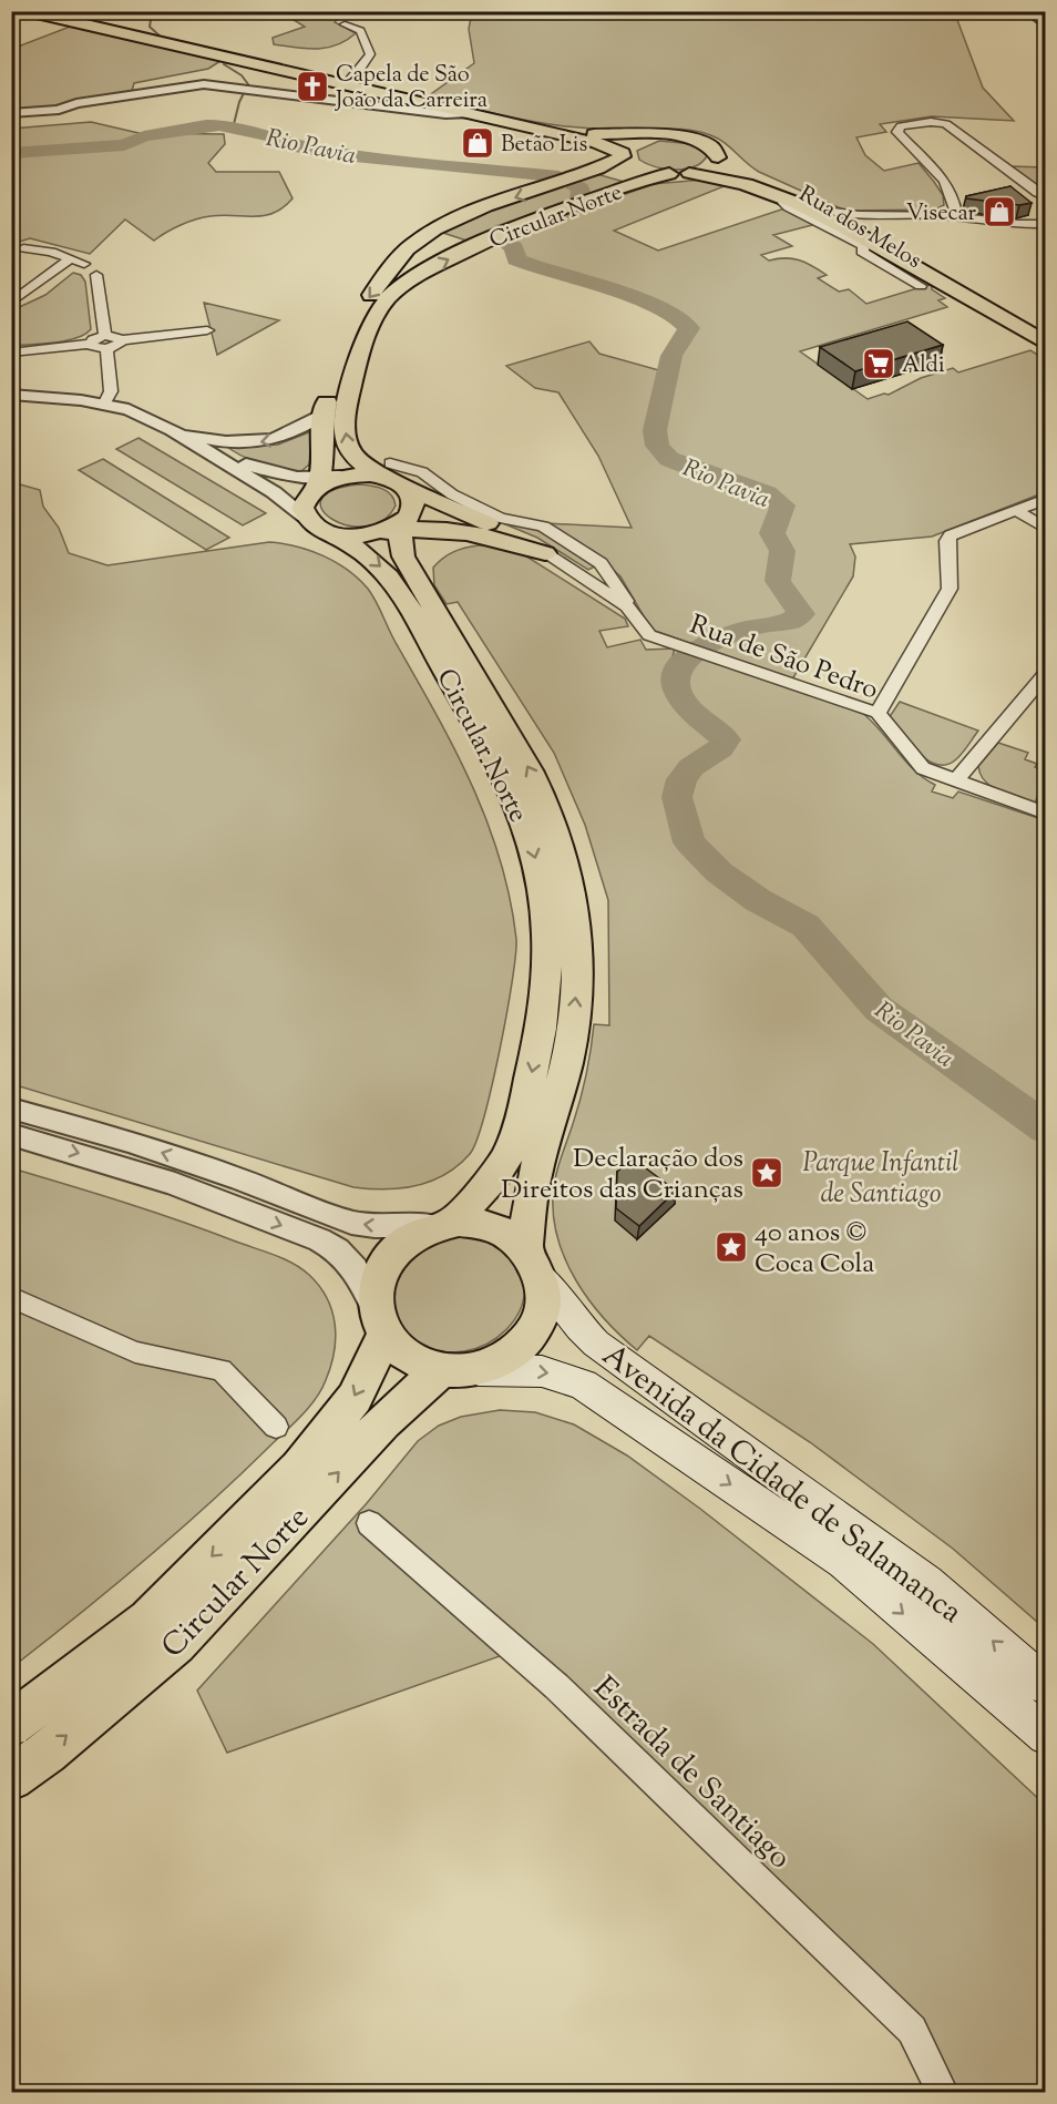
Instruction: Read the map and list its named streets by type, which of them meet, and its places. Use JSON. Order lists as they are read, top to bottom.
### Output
{
  "streets": {
    "main road": ["Circular Norte", "Avenida da Cidade de Salamanca"],
    "street": ["Rua dos Melos", "Rua de São Pedro", "Estrada de Santiago"]
  },
  "crossings": [
    ["Circular Norte", "Rua de São Pedro"],
    ["Circular Norte", "Avenida da Cidade de Salamanca"]
  ],
  "water": ["Rio Pavia"],
  "parks": ["Parque Infantil de Santiago"],
  "places": {
    "church": ["Capela de São João da Carreira"],
    "shop": ["Betão Lis", "Visecar"],
    "supermarket": ["Aldi"],
    "place": ["Declaração dos Direitos das Crianças", "40 anos © Coca Cola"]
  }
}
